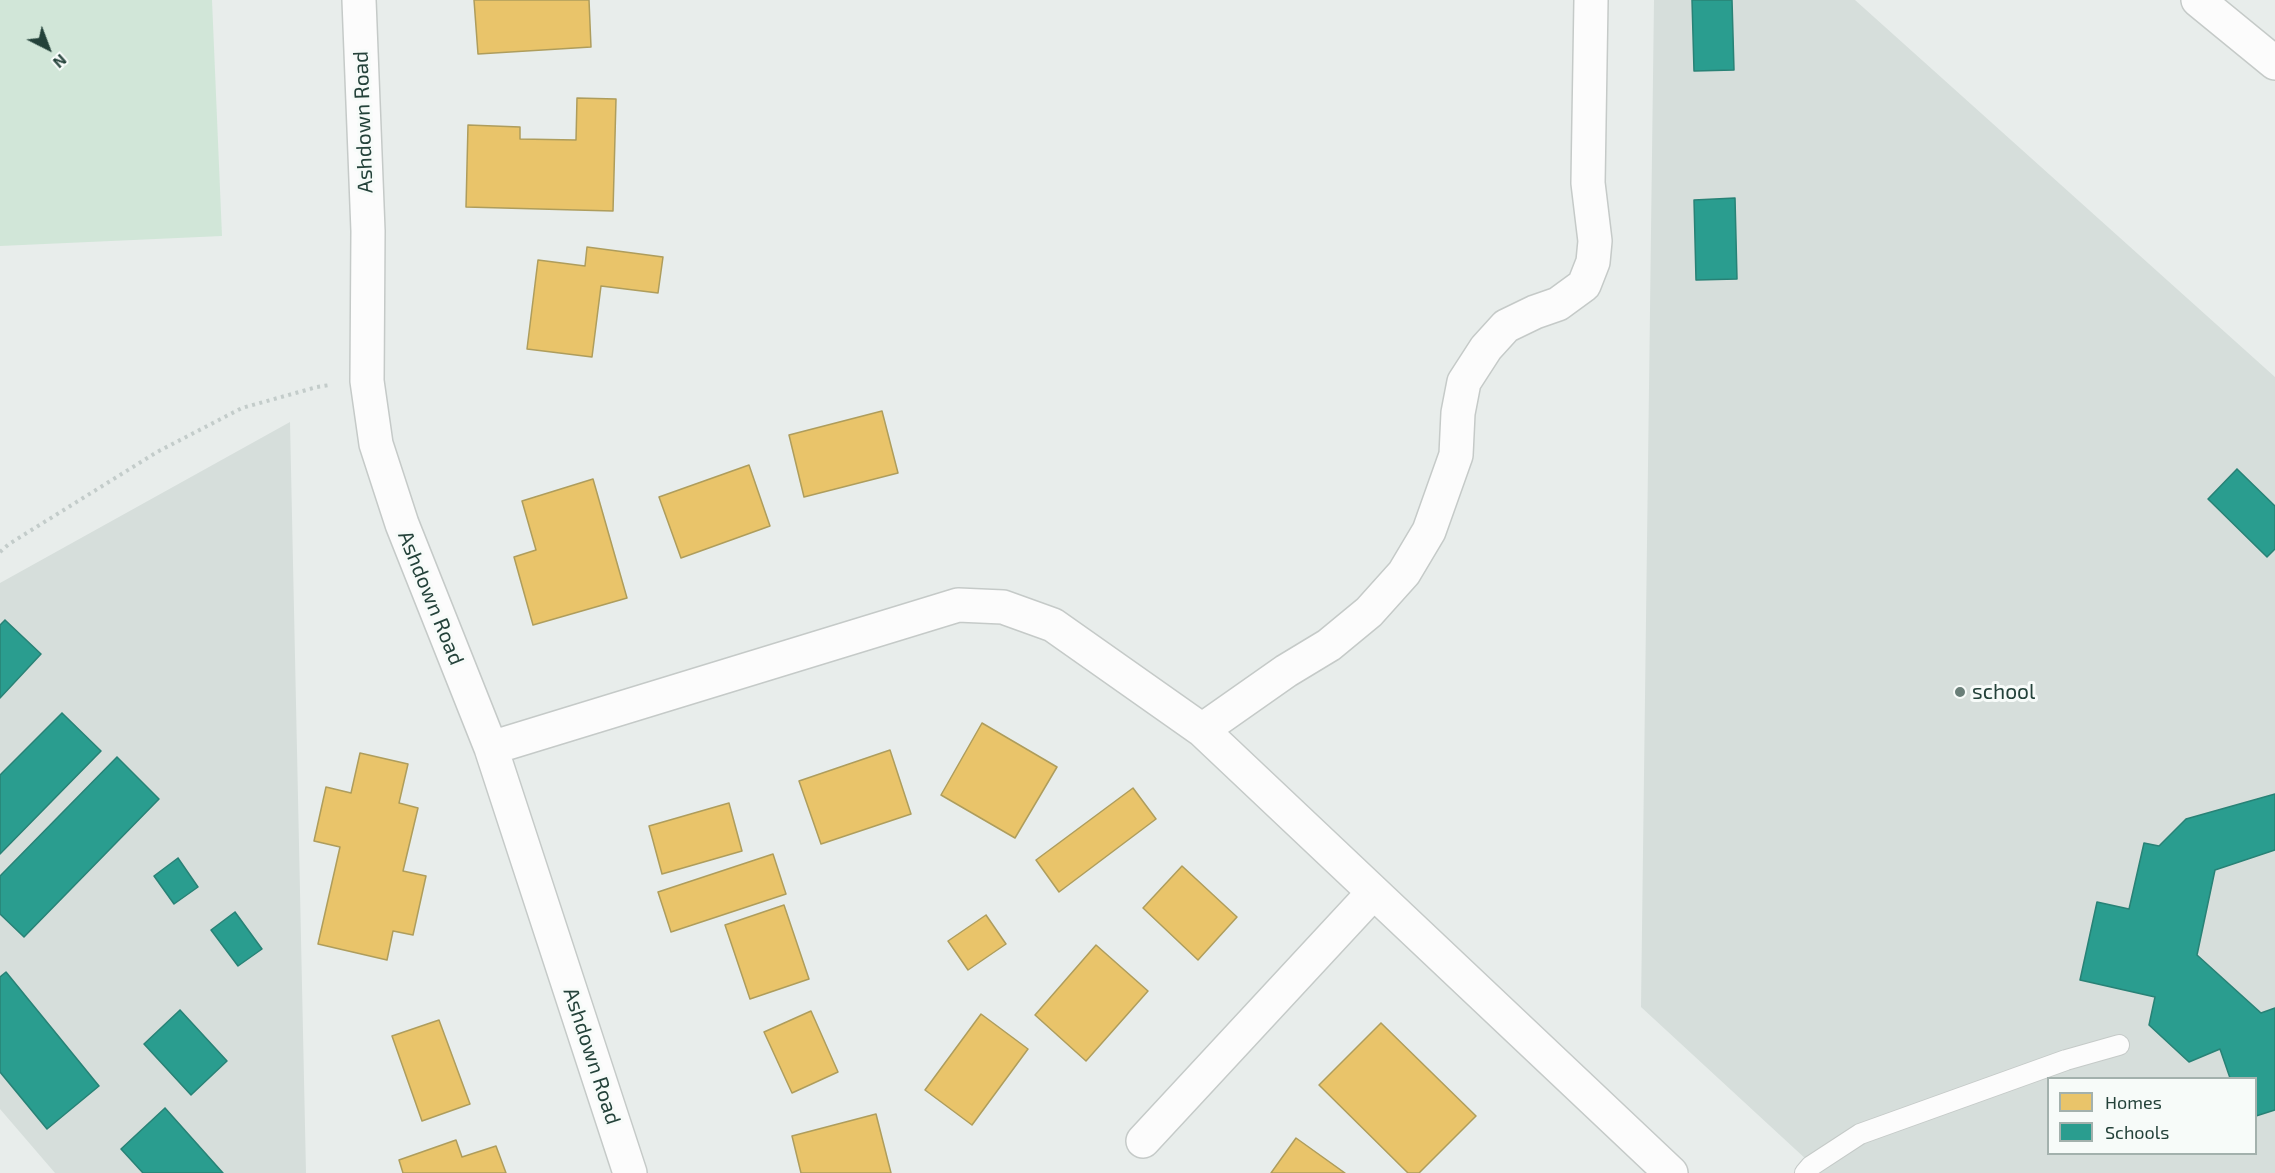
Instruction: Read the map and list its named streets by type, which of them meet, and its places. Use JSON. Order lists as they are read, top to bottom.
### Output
{
  "streets": {
    "street": ["Ashdown Road"]
  },
  "places": ["school"],
  "legend": ["Homes", "Schools"],
  "north": "bottom right"
}
